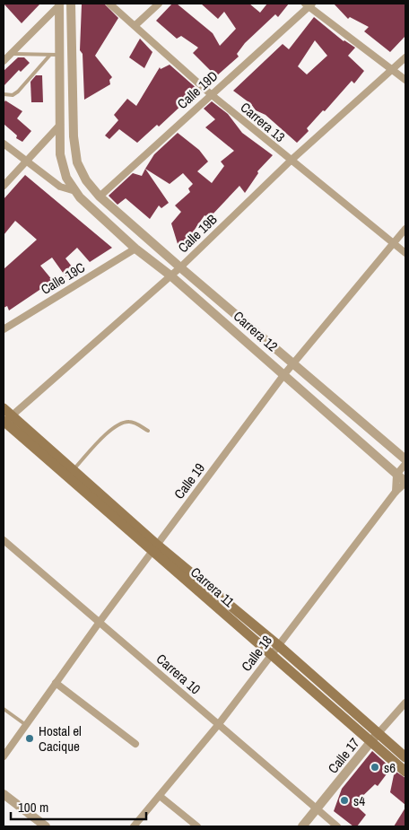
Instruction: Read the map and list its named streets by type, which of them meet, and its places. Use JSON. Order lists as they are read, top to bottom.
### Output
{
  "streets": {
    "main road": ["Carrera 11"],
    "street": [
      "Calle 19D",
      "Carrera 13",
      "Calle 19B",
      "Calle 19C",
      "Carrera 12",
      "Calle 19",
      "Calle 18",
      "Carrera 10",
      "Calle 17"
    ]
  },
  "crossings": [
    ["Calle 19D", "Carrera 13"],
    ["Calle 19D", "Carrera 12"],
    ["Carrera 13", "Calle 19B"],
    ["Carrera 13", "Calle 19"],
    ["Calle 19B", "Carrera 12"],
    ["Calle 19B", "Carrera 11"],
    ["Calle 19C", "Carrera 12"],
    ["Carrera 12", "Calle 19"],
    ["Carrera 12", "Calle 18"],
    ["Calle 19", "Carrera 11"],
    ["Calle 19", "Carrera 10"],
    ["Carrera 11", "Calle 18"],
    ["Carrera 11", "Calle 17"],
    ["Calle 18", "Carrera 10"],
    ["Carrera 10", "Calle 17"]
  ],
  "places": ["Hostal el Cacique", "s6", "s4"],
  "scale_bar": "100 m"
}
